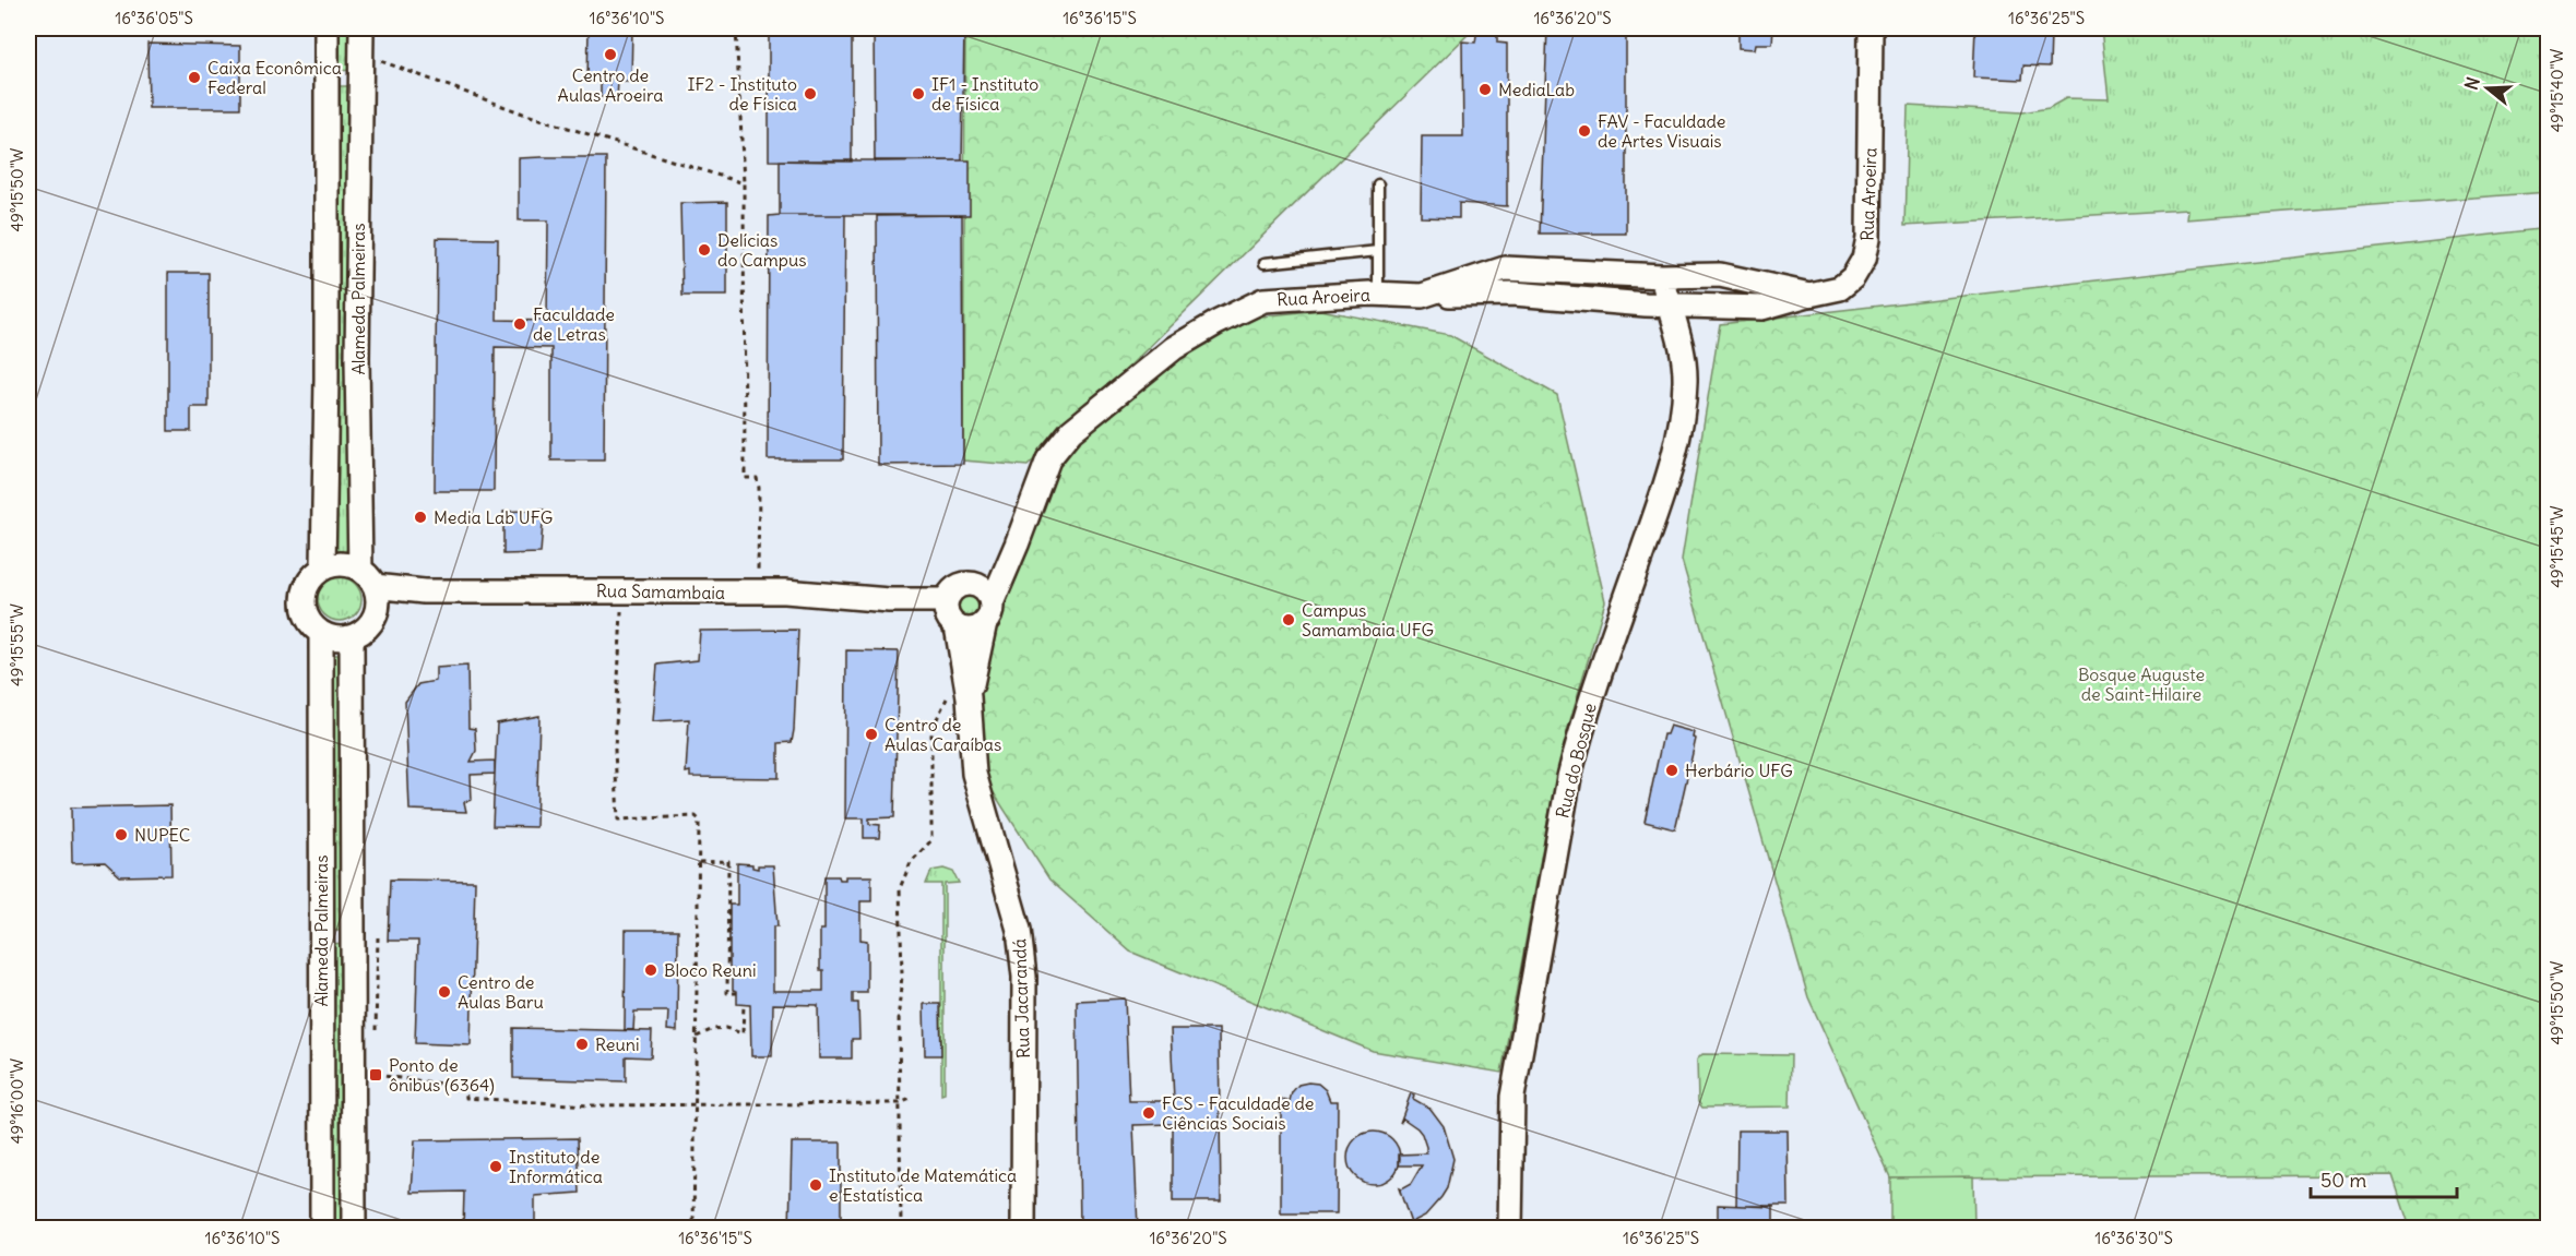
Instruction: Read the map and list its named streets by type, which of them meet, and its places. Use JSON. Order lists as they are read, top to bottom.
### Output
{
  "streets": {
    "street": [
      "Rua Aroeira",
      "Alameda Palmeiras",
      "Rua Samambaia",
      "Rua do Bosque",
      "Rua Jacarandá"
    ]
  },
  "crossings": [
    ["Rua Aroeira", "Rua Samambaia"],
    ["Alameda Palmeiras", "Rua Samambaia"]
  ],
  "parks": ["Bosque Auguste de Saint-Hilaire"],
  "places": {
    "other": [
      "Centro de Aulas Aroeira",
      "Caixa Econômica Federal",
      "MediaLab",
      "IF2 - Instituto de Física",
      "IF1 - Instituto de Física",
      "FAV - Faculdade de Artes Visuais",
      "Delícias do Campus",
      "Faculdade de Letras",
      "Media Lab UFG",
      "Campus Samambaia UFG",
      "Centro de Aulas Caraíbas",
      "Herbário UFG",
      "NUPEC",
      "Bloco Reuni",
      "Centro de Aulas Baru",
      "Reuni",
      "FCS - Faculdade de Ciências Sociais",
      "Instituto de Informática",
      "Instituto de Matemática e Estatística"
    ],
    "transit": ["Ponto de ônibus (6364)"]
  },
  "scale_bar": "50 m",
  "north": "left",
  "coordinates": [
    "16°36'05\"S",
    "16°36'10\"S",
    "16°36'15\"S",
    "16°36'20\"S",
    "16°36'25\"S",
    "49°15'40\"W",
    "49°15'50\"W",
    "49°15'45\"W",
    "49°15'55\"W",
    "49°16'00\"W",
    "16°36'30\"S"
  ]
}
